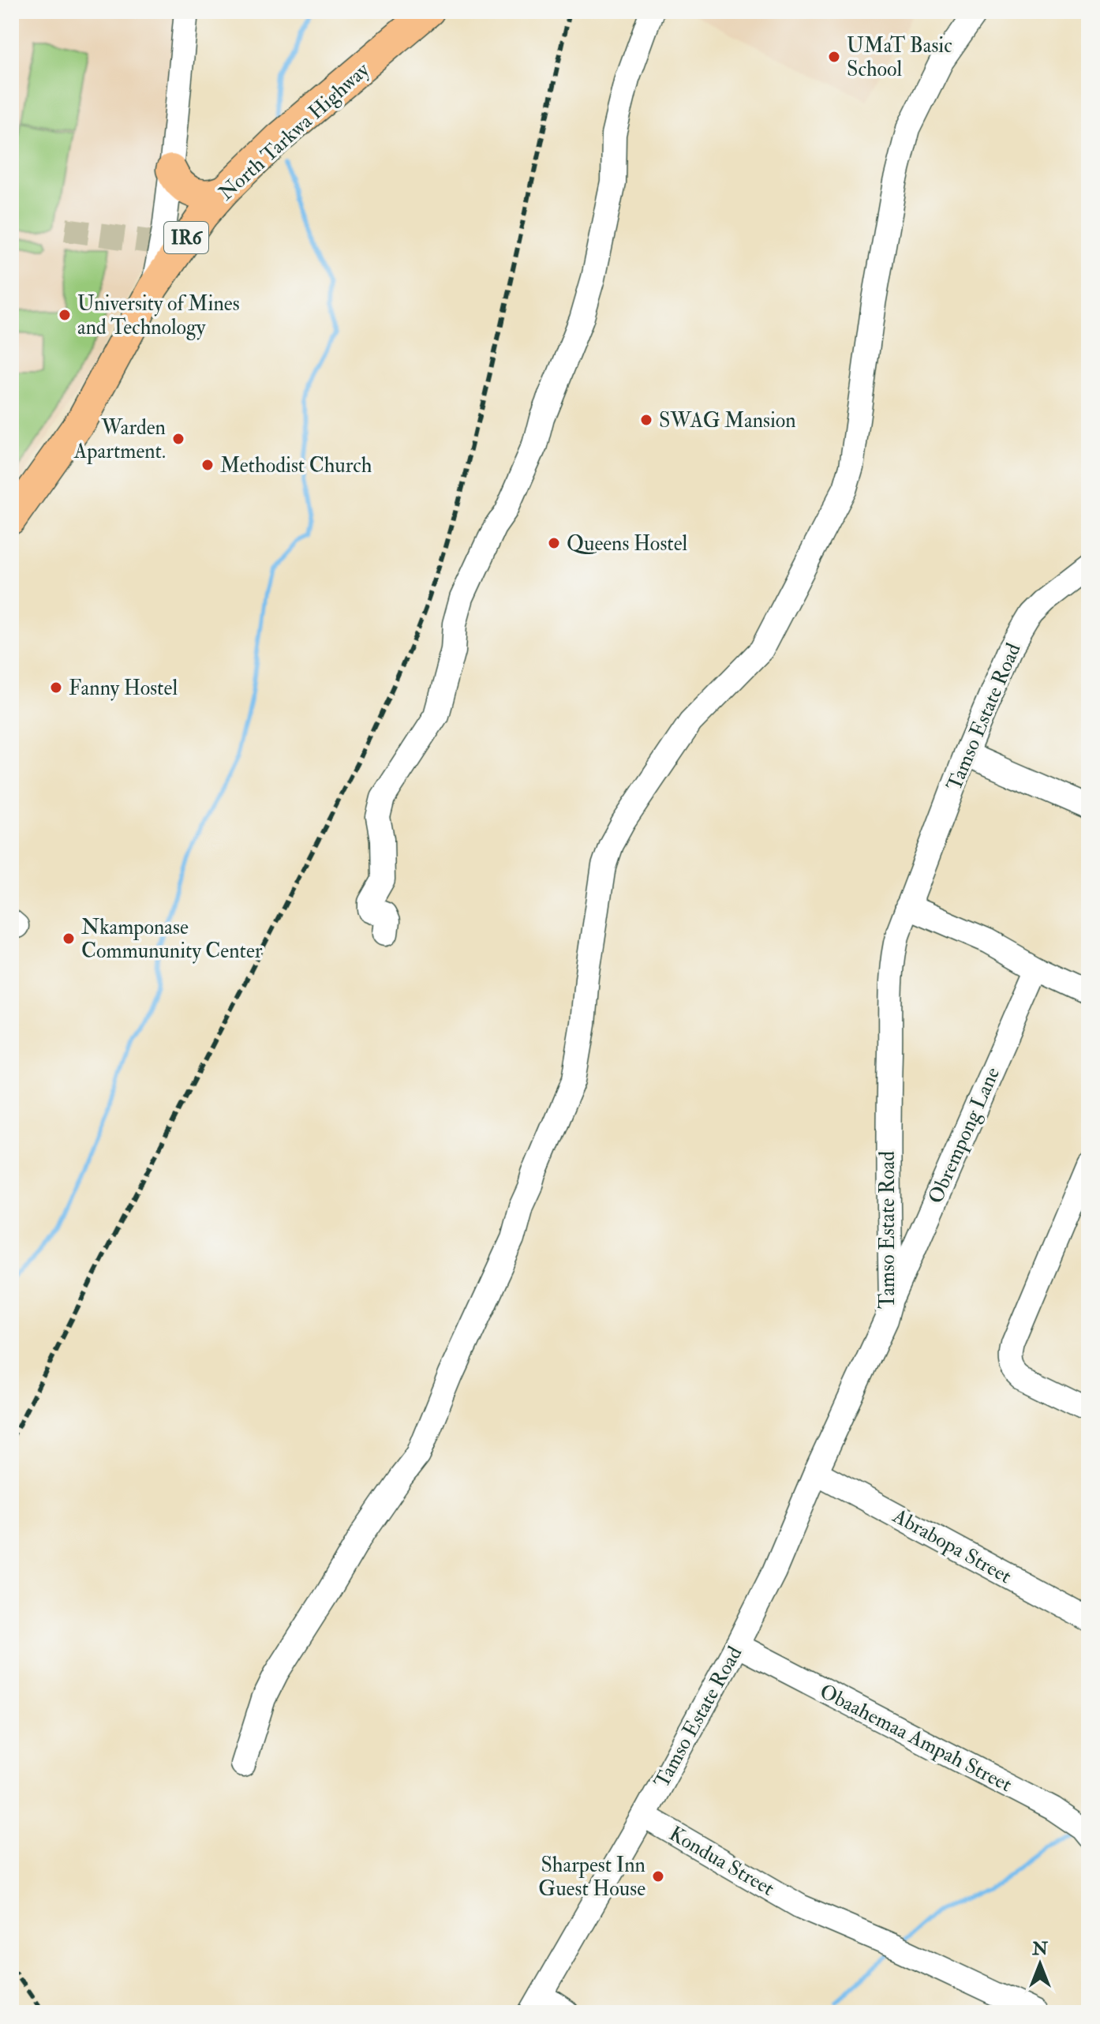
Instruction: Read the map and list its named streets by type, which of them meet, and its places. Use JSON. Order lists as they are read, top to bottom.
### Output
{
  "streets": {
    "main road": ["North Tarkwa Highway", "IR6"],
    "street": [
      "Tamso Estate Road",
      "Obrempong Lane",
      "Abrabopa Street",
      "Obaahemaa Ampah Street",
      "Kondua Street"
    ]
  },
  "crossings": [
    ["Tamso Estate Road", "Obrempong Lane"],
    ["Tamso Estate Road", "Abrabopa Street"],
    ["Tamso Estate Road", "Obaahemaa Ampah Street"],
    ["Tamso Estate Road", "Kondua Street"]
  ],
  "places": [
    "UMaT Basic School",
    "University of Mines and Technology",
    "SWAG Mansion",
    "Warden Apartment.",
    "Methodist Church",
    "Queens Hostel",
    "Fanny Hostel",
    "Nkamponase Commununity Center",
    "Sharpest Inn Guest House"
  ],
  "north": "top"
}
